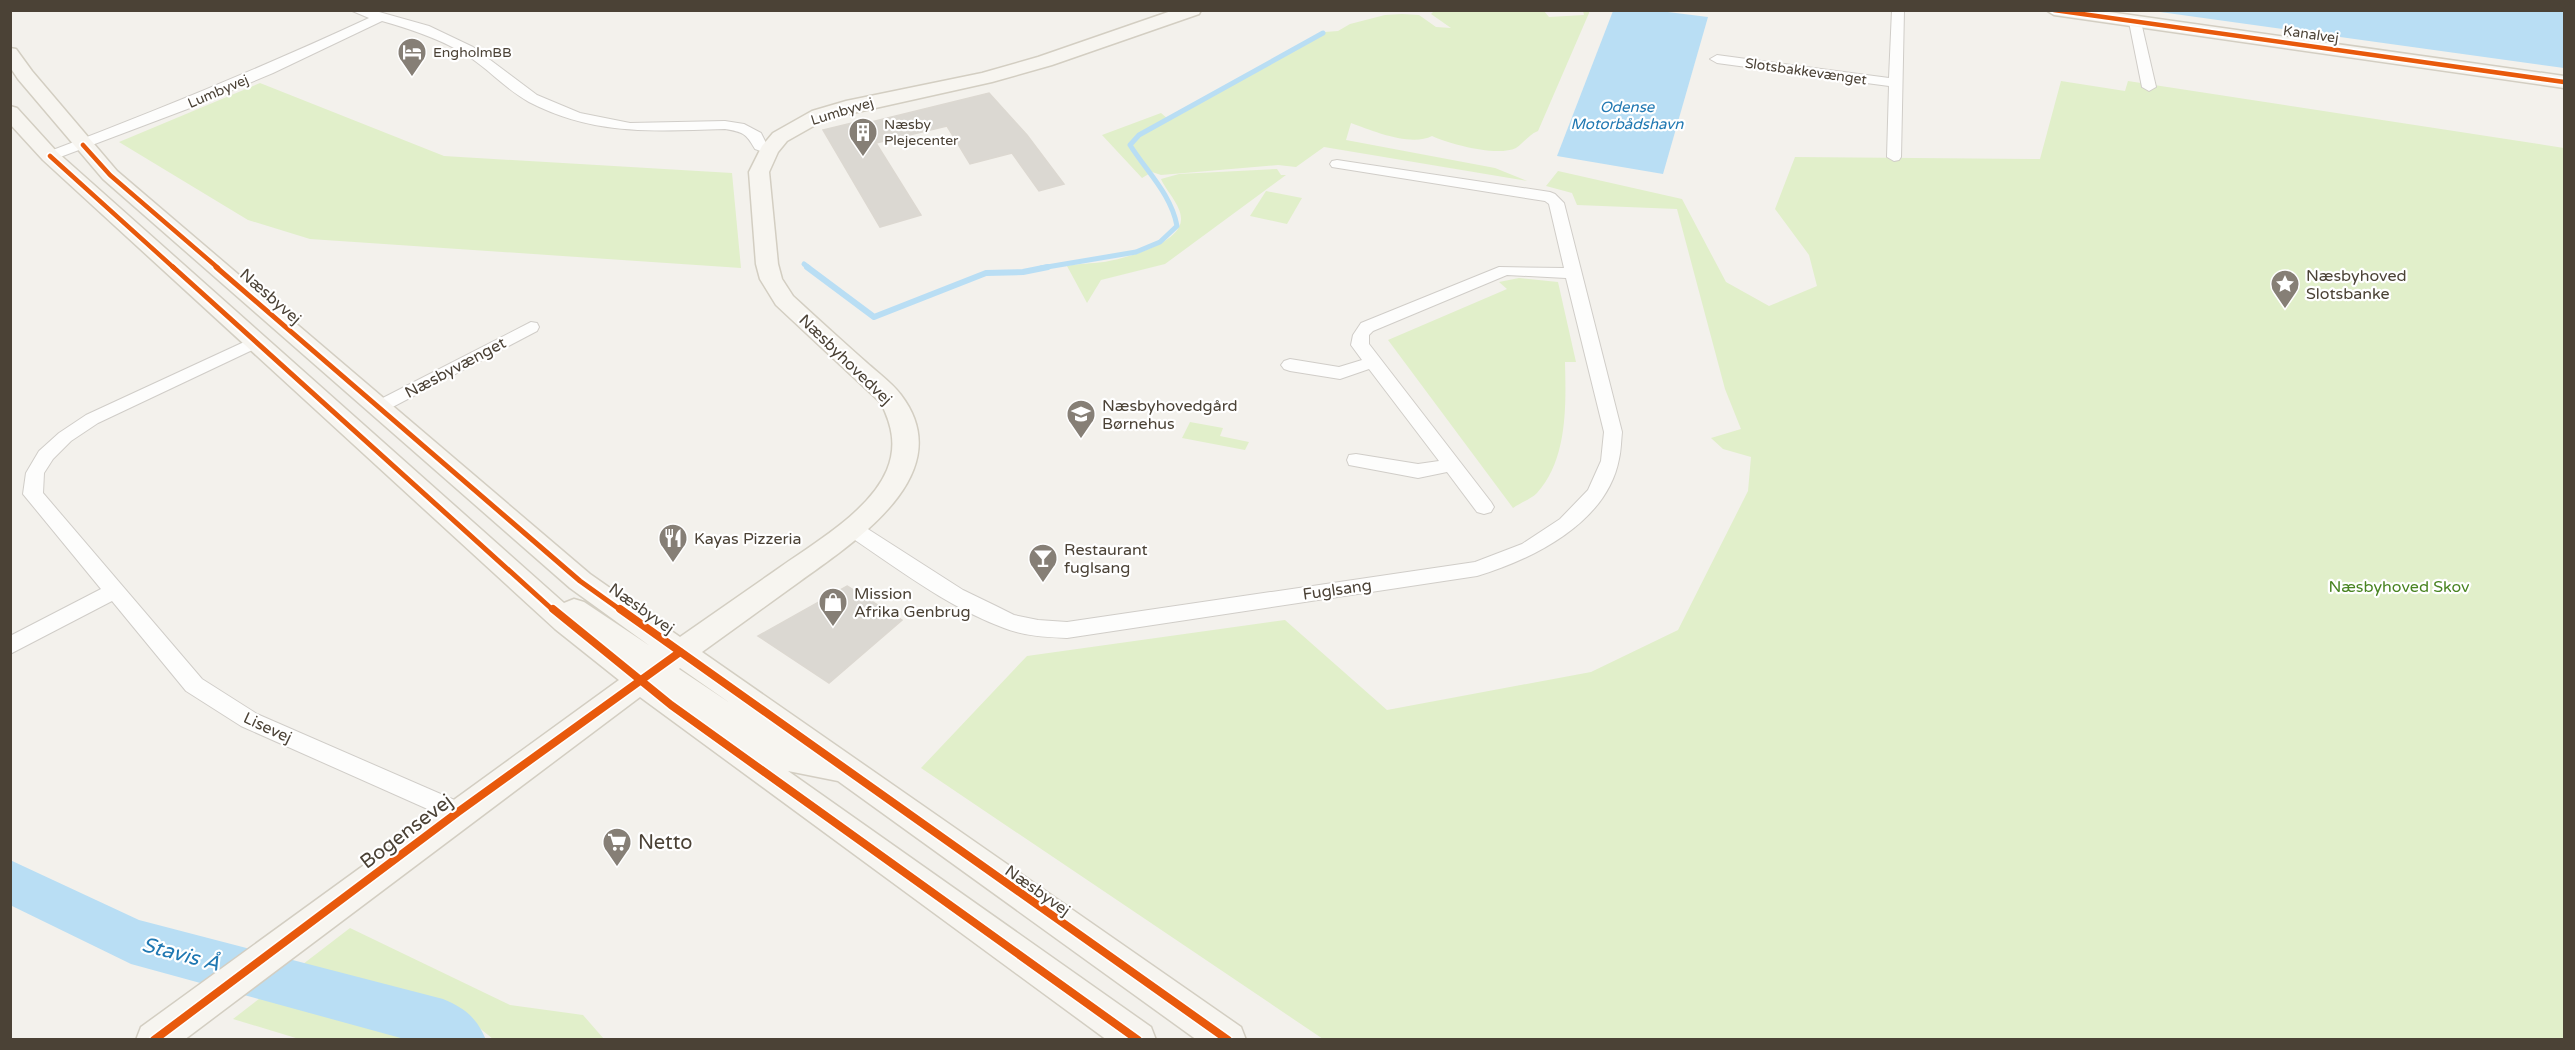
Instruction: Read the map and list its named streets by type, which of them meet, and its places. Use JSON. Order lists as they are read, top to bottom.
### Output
{
  "streets": {
    "street": [
      "Kanalvej",
      "Slotsbakkevænget",
      "Lumbyvej",
      "Næsbyvej",
      "Næsbyhovedvej",
      "Næsbyvænget",
      "Fuglsang",
      "Lisevej",
      "Bogensevej"
    ]
  },
  "crossings": [
    ["Lumbyvej", "Næsbyvej"],
    ["Lumbyvej", "Næsbyhovedvej"],
    ["Næsbyvej", "Næsbyhovedvej"],
    ["Næsbyvej", "Næsbyvænget"],
    ["Næsbyvej", "Bogensevej"],
    ["Næsbyhovedvej", "Fuglsang"],
    ["Næsbyhovedvej", "Bogensevej"],
    ["Lisevej", "Bogensevej"]
  ],
  "water": ["Odense Motorbådshavn", "Stavis Å"],
  "parks": ["Næsbyhoved Skov"],
  "places": {
    "hotel": ["EngholmBB"],
    "building": ["Næsby Plejecenter"],
    "place": ["Næsbyhoved Slotsbanke"],
    "school or university": ["Næsbyhovedgård Børnehus"],
    "restaurant": ["Kayas Pizzeria"],
    "bar": ["Restaurant fuglsang"],
    "shop": ["Mission Afrika Genbrug"],
    "supermarket": ["Netto"]
  }
}
